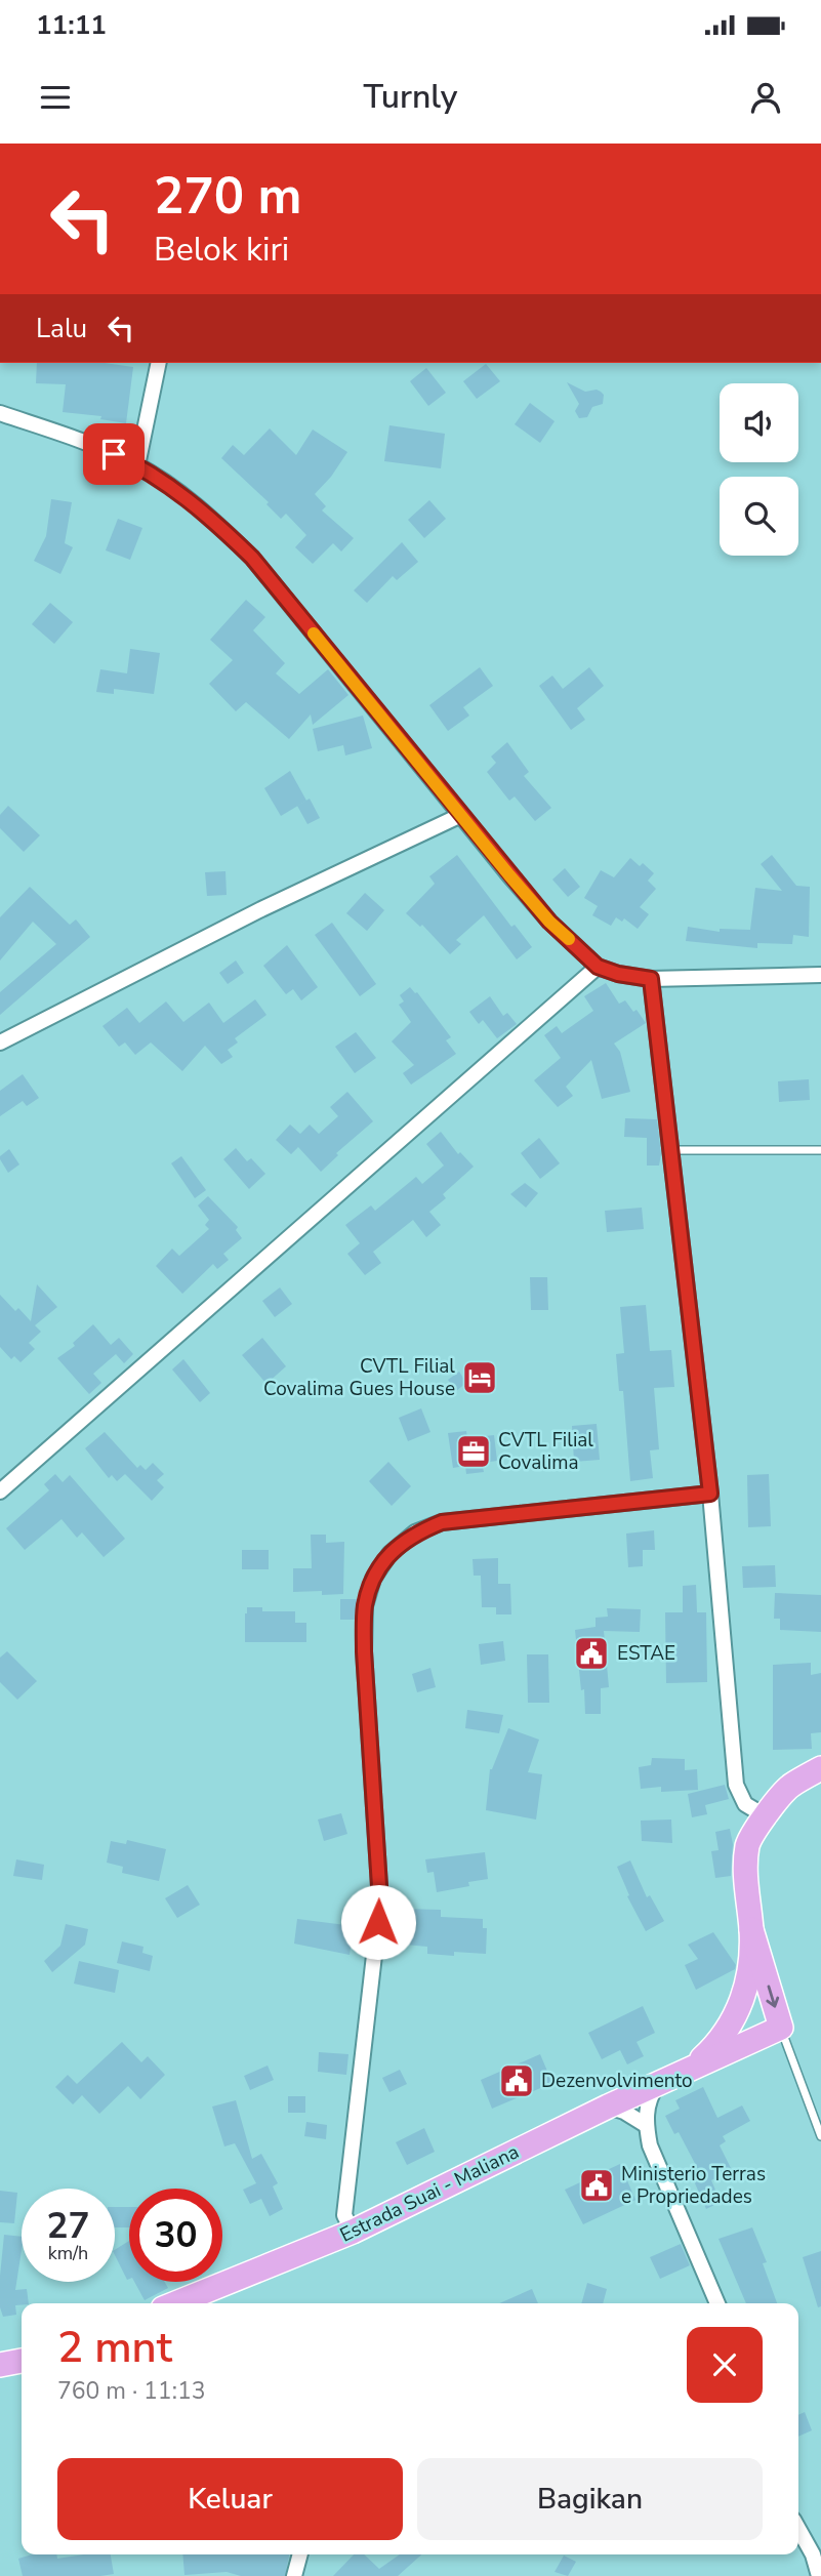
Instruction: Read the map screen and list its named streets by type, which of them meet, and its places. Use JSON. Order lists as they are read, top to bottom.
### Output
{
  "streets": {
    "main road": ["Estrada Suai - Maliana"]
  },
  "places": {
    "hotel": ["CVTL Filial Covalima Gues House"],
    "office": ["CVTL Filial Covalima"],
    "public building": ["ESTAE", "Dezenvolvimento", "Ministerio Terras e Propriedades"]
  },
  "page": {
    "status": "11:11",
    "header": "Turnly",
    "turn": ["270 m", "Belok kiri"],
    "then": "Lalu",
    "speed": "27 km/h",
    "limit": "30",
    "heading": ["2 mnt", "760 m · 11:13"],
    "buttons": ["Keluar", "Bagikan"]
  }
}
